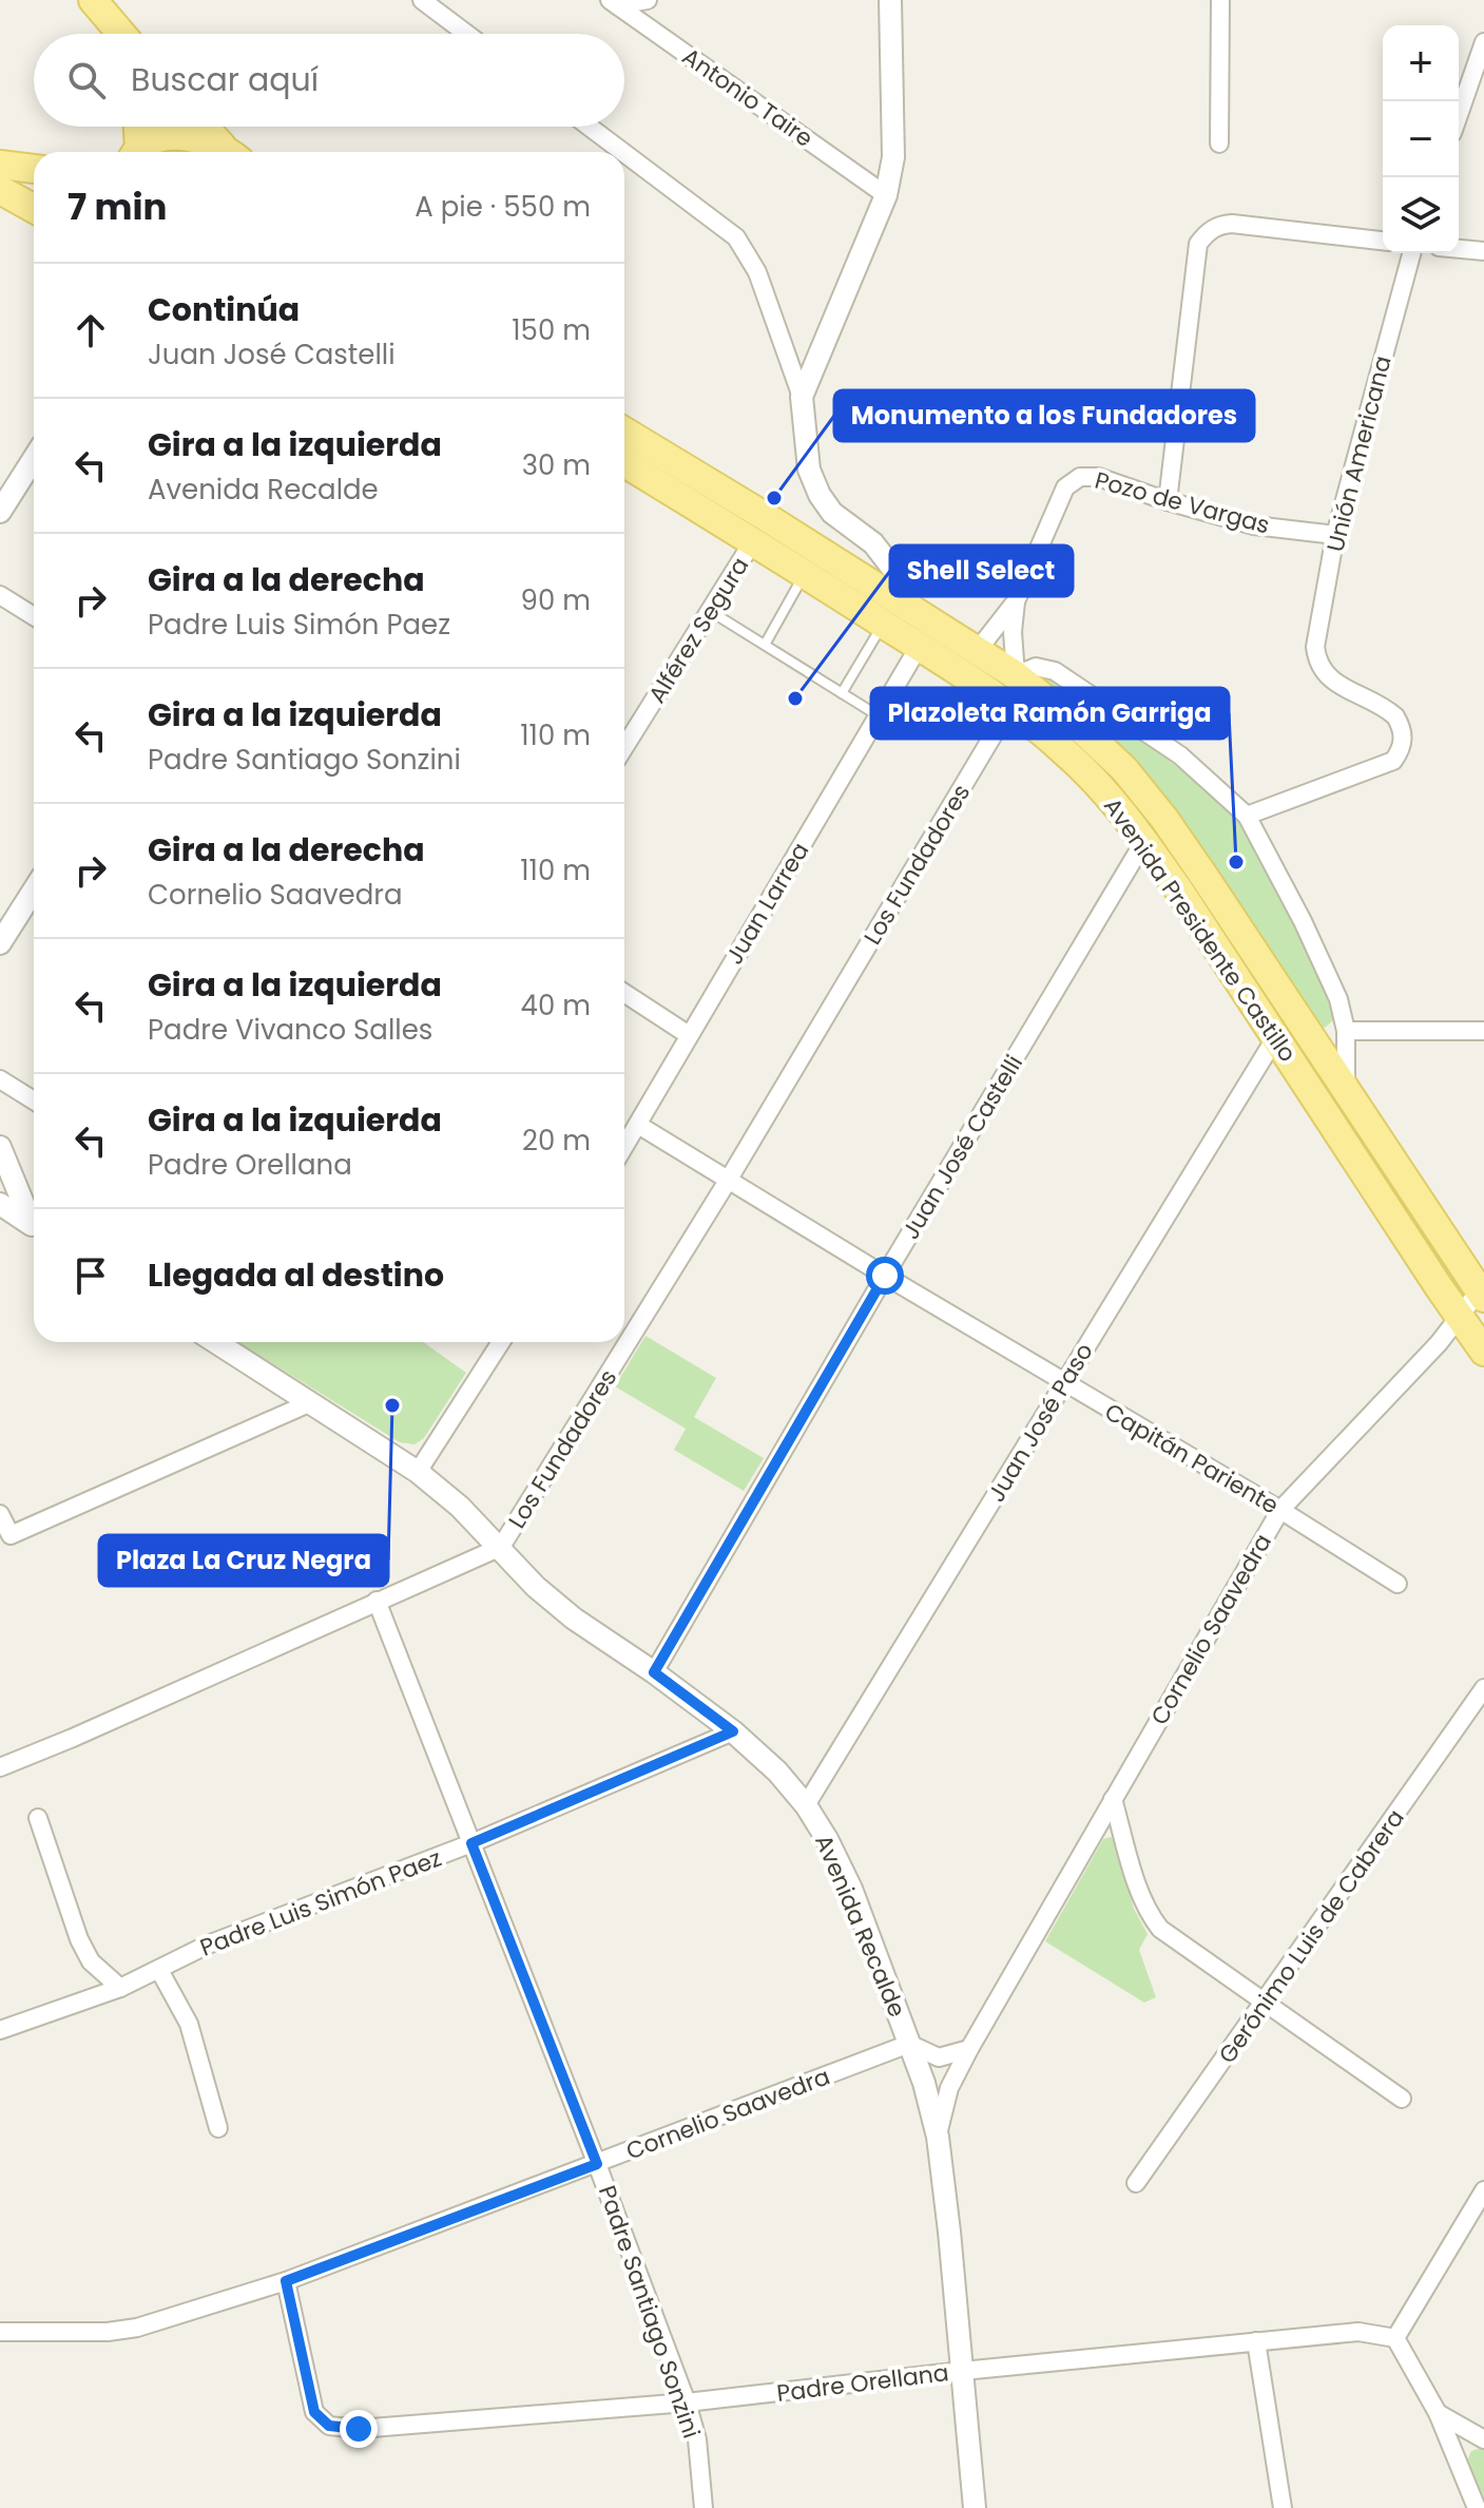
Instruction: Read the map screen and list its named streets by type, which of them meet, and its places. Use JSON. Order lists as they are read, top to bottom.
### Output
{
  "streets": {
    "main road": ["Avenida Presidente Castillo"],
    "street": [
      "Antonio Taire",
      "Unión Americana",
      "Pozo de Vargas",
      "Alférez Segura",
      "Los Fundadores",
      "Juan Larrea",
      "Juan José Castelli",
      "Juan José Paso",
      "Capitán Pariente",
      "Cornelio Saavedra",
      "Padre Luis Simón Paez",
      "Avenida Recalde",
      "Gerónimo Luis de Cabrera",
      "Padre Santiago Sonzini",
      "Padre Orellana"
    ]
  },
  "crossings": [
    ["Unión Americana", "Pozo de Vargas"],
    ["Alférez Segura", "Avenida Presidente Castillo"],
    ["Los Fundadores", "Avenida Presidente Castillo"],
    ["Los Fundadores", "Capitán Pariente"],
    ["Los Fundadores", "Avenida Recalde"],
    ["Los Fundadores", "Padre Santiago Sonzini"],
    ["Juan Larrea", "Avenida Presidente Castillo"],
    ["Juan Larrea", "Capitán Pariente"],
    ["Avenida Presidente Castillo", "Juan José Castelli"],
    ["Avenida Presidente Castillo", "Juan José Paso"],
    ["Avenida Presidente Castillo", "Cornelio Saavedra"],
    ["Juan José Castelli", "Capitán Pariente"],
    ["Juan José Castelli", "Avenida Recalde"],
    ["Juan José Paso", "Capitán Pariente"],
    ["Juan José Paso", "Avenida Recalde"],
    ["Capitán Pariente", "Cornelio Saavedra"],
    ["Cornelio Saavedra", "Avenida Recalde"],
    ["Cornelio Saavedra", "Padre Santiago Sonzini"],
    ["Cornelio Saavedra", "Padre Orellana"],
    ["Padre Luis Simón Paez", "Avenida Recalde"],
    ["Padre Luis Simón Paez", "Padre Santiago Sonzini"],
    ["Avenida Recalde", "Padre Orellana"],
    ["Padre Santiago Sonzini", "Padre Orellana"]
  ],
  "places": [
    "Monumento a los Fundadores",
    "Shell Select",
    "Plazoleta Ramón Garriga",
    "Plaza La Cruz Negra"
  ],
  "page": {
    "map_buttons": ["+", "−"],
    "search": "Buscar aquí",
    "heading": ["7 min", "A pie · 550 m"],
    "list": [
      ["Continúa", "Juan José Castelli", "150 m"],
      ["Gira a la izquierda", "Avenida Recalde", "30 m"],
      ["Gira a la derecha", "Padre Luis Simón Paez", "90 m"],
      ["Gira a la izquierda", "Padre Santiago Sonzini", "110 m"],
      ["Gira a la derecha", "Cornelio Saavedra", "110 m"],
      ["Gira a la izquierda", "Padre Vivanco Salles", "40 m"],
      ["Gira a la izquierda", "Padre Orellana", "20 m"],
      "Llegada al destino"
    ]
  }
}
